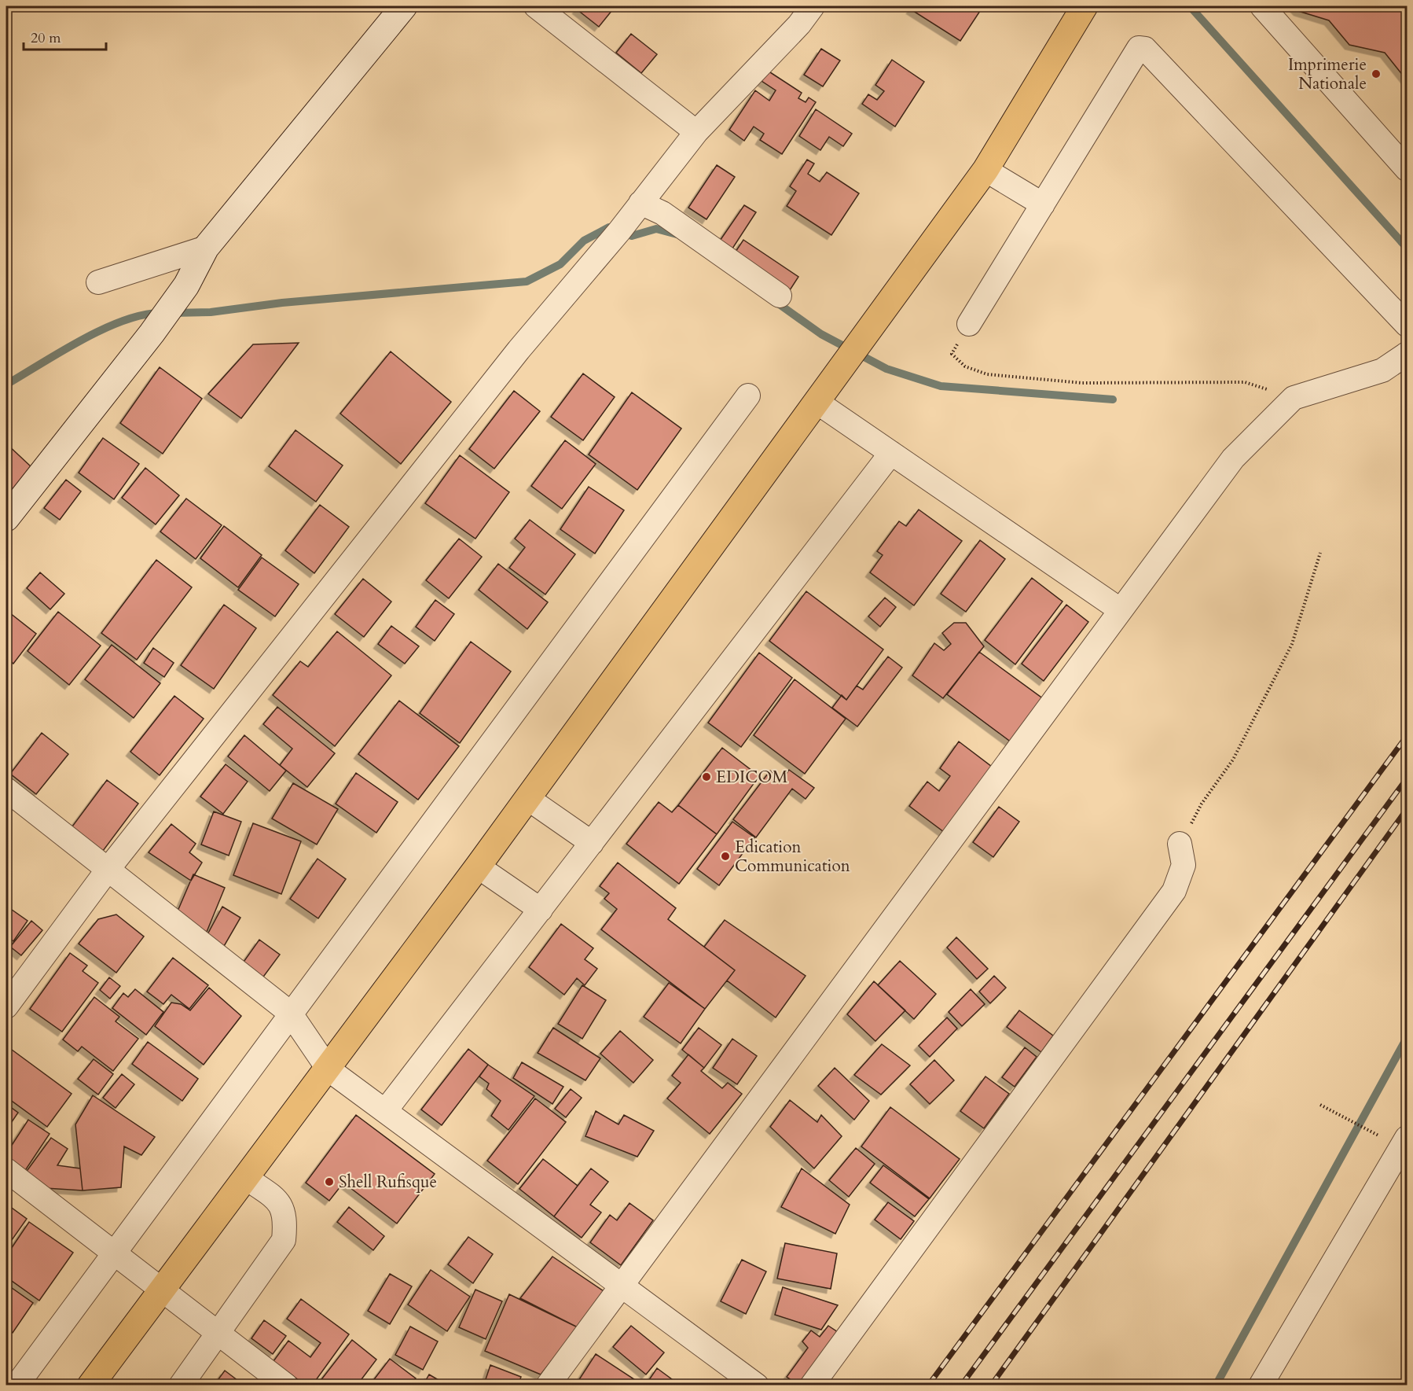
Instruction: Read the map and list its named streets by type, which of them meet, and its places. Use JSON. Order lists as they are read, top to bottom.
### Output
{
  "places": [
    "Imprimerie Nationale",
    "EDICOM",
    "Edication Communication",
    "Shell Rufisque"
  ],
  "scale_bar": "20 m"
}
